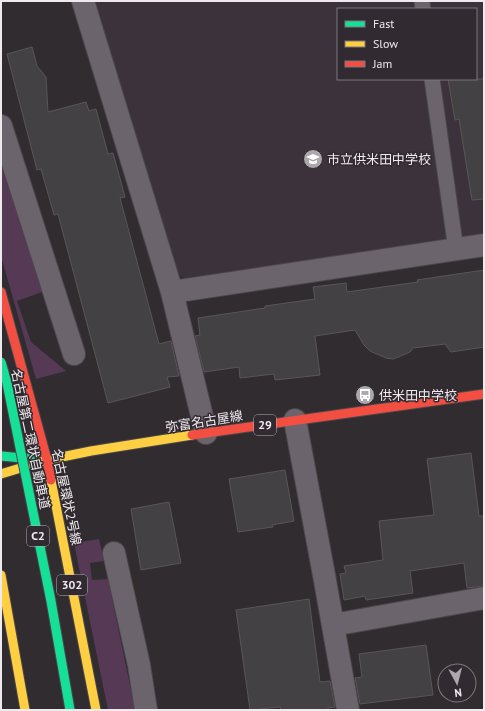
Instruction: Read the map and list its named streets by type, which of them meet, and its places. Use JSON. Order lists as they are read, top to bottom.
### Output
{
  "streets": {
    "main road": [
      "弥富名古屋線",
      "29",
      "名古屋第二環状自動車道",
      "名古屋環状2号線",
      "C2",
      "302"
    ]
  },
  "crossings": [
    ["弥富名古屋線", "名古屋環状2号線"]
  ],
  "places": {
    "school or university": ["市立供米田中学校"],
    "bus stop": ["供米田中学校"]
  },
  "legend": ["Fast", "Slow", "Jam"],
  "north": "bottom"
}
